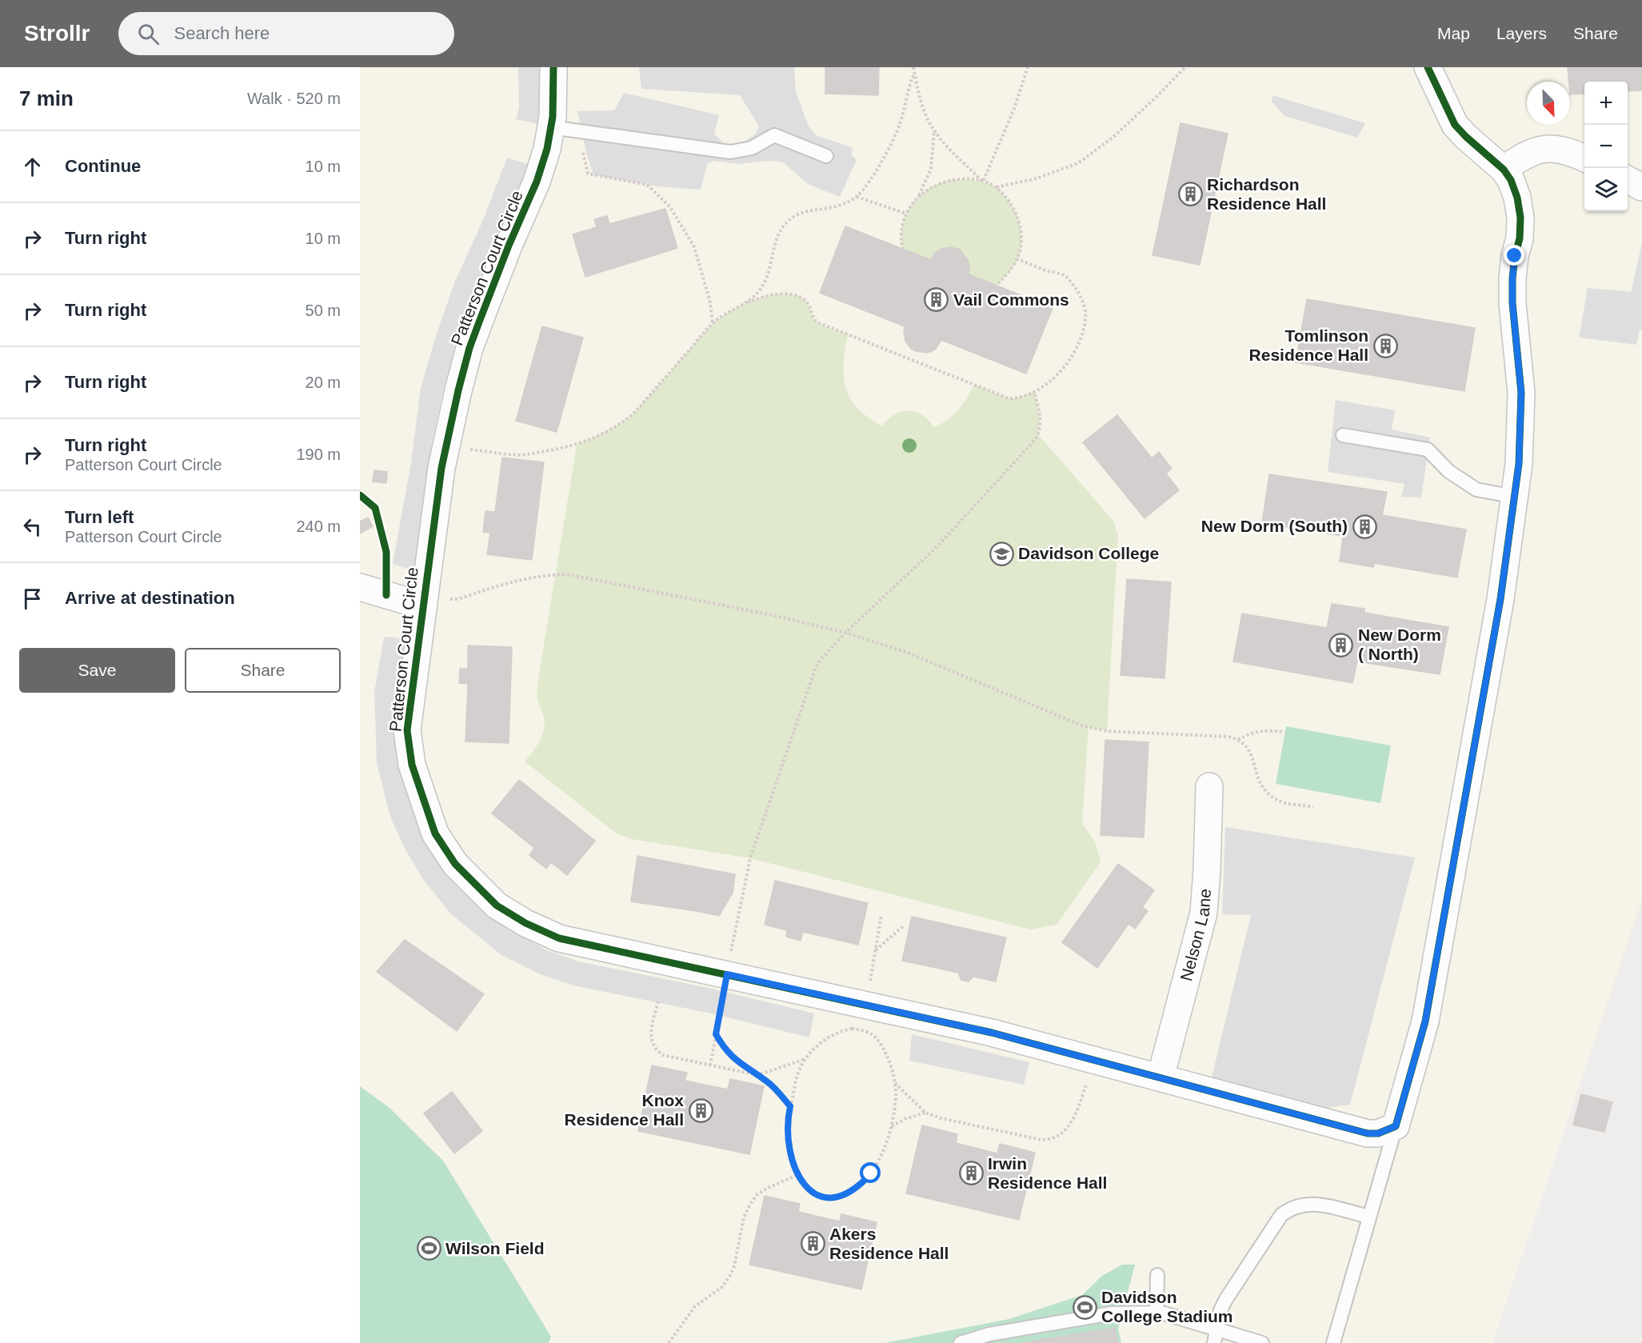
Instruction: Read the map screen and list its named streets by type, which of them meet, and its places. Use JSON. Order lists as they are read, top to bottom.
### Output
{
  "streets": {
    "street": ["Patterson Court Circle", "Nelson Lane"]
  },
  "crossings": [
    ["Patterson Court Circle", "Nelson Lane"]
  ],
  "places": {
    "building": [
      "Richardson Residence Hall",
      "Vail Commons",
      "Tomlinson Residence Hall",
      "New Dorm (South)",
      "New Dorm ( North)",
      "Knox Residence Hall",
      "Irwin Residence Hall",
      "Akers Residence Hall"
    ],
    "school or university": ["Davidson College"],
    "sports": ["Wilson Field", "Davidson College Stadium"]
  },
  "north": "bottom right",
  "page": {
    "header": "Strollr",
    "search": "Search here",
    "nav": ["Map", "Layers", "Share"],
    "heading": ["7 min", "Walk · 520 m"],
    "map_buttons": ["+", "−"],
    "list": [
      ["Continue", "10 m"],
      ["Turn right", "10 m"],
      ["Turn right", "50 m"],
      ["Turn right", "20 m"],
      ["Turn right", "Patterson Court Circle", "190 m"],
      ["Turn left", "Patterson Court Circle", "240 m"],
      "Arrive at destination"
    ],
    "buttons": ["Save", "Share"]
  }
}
